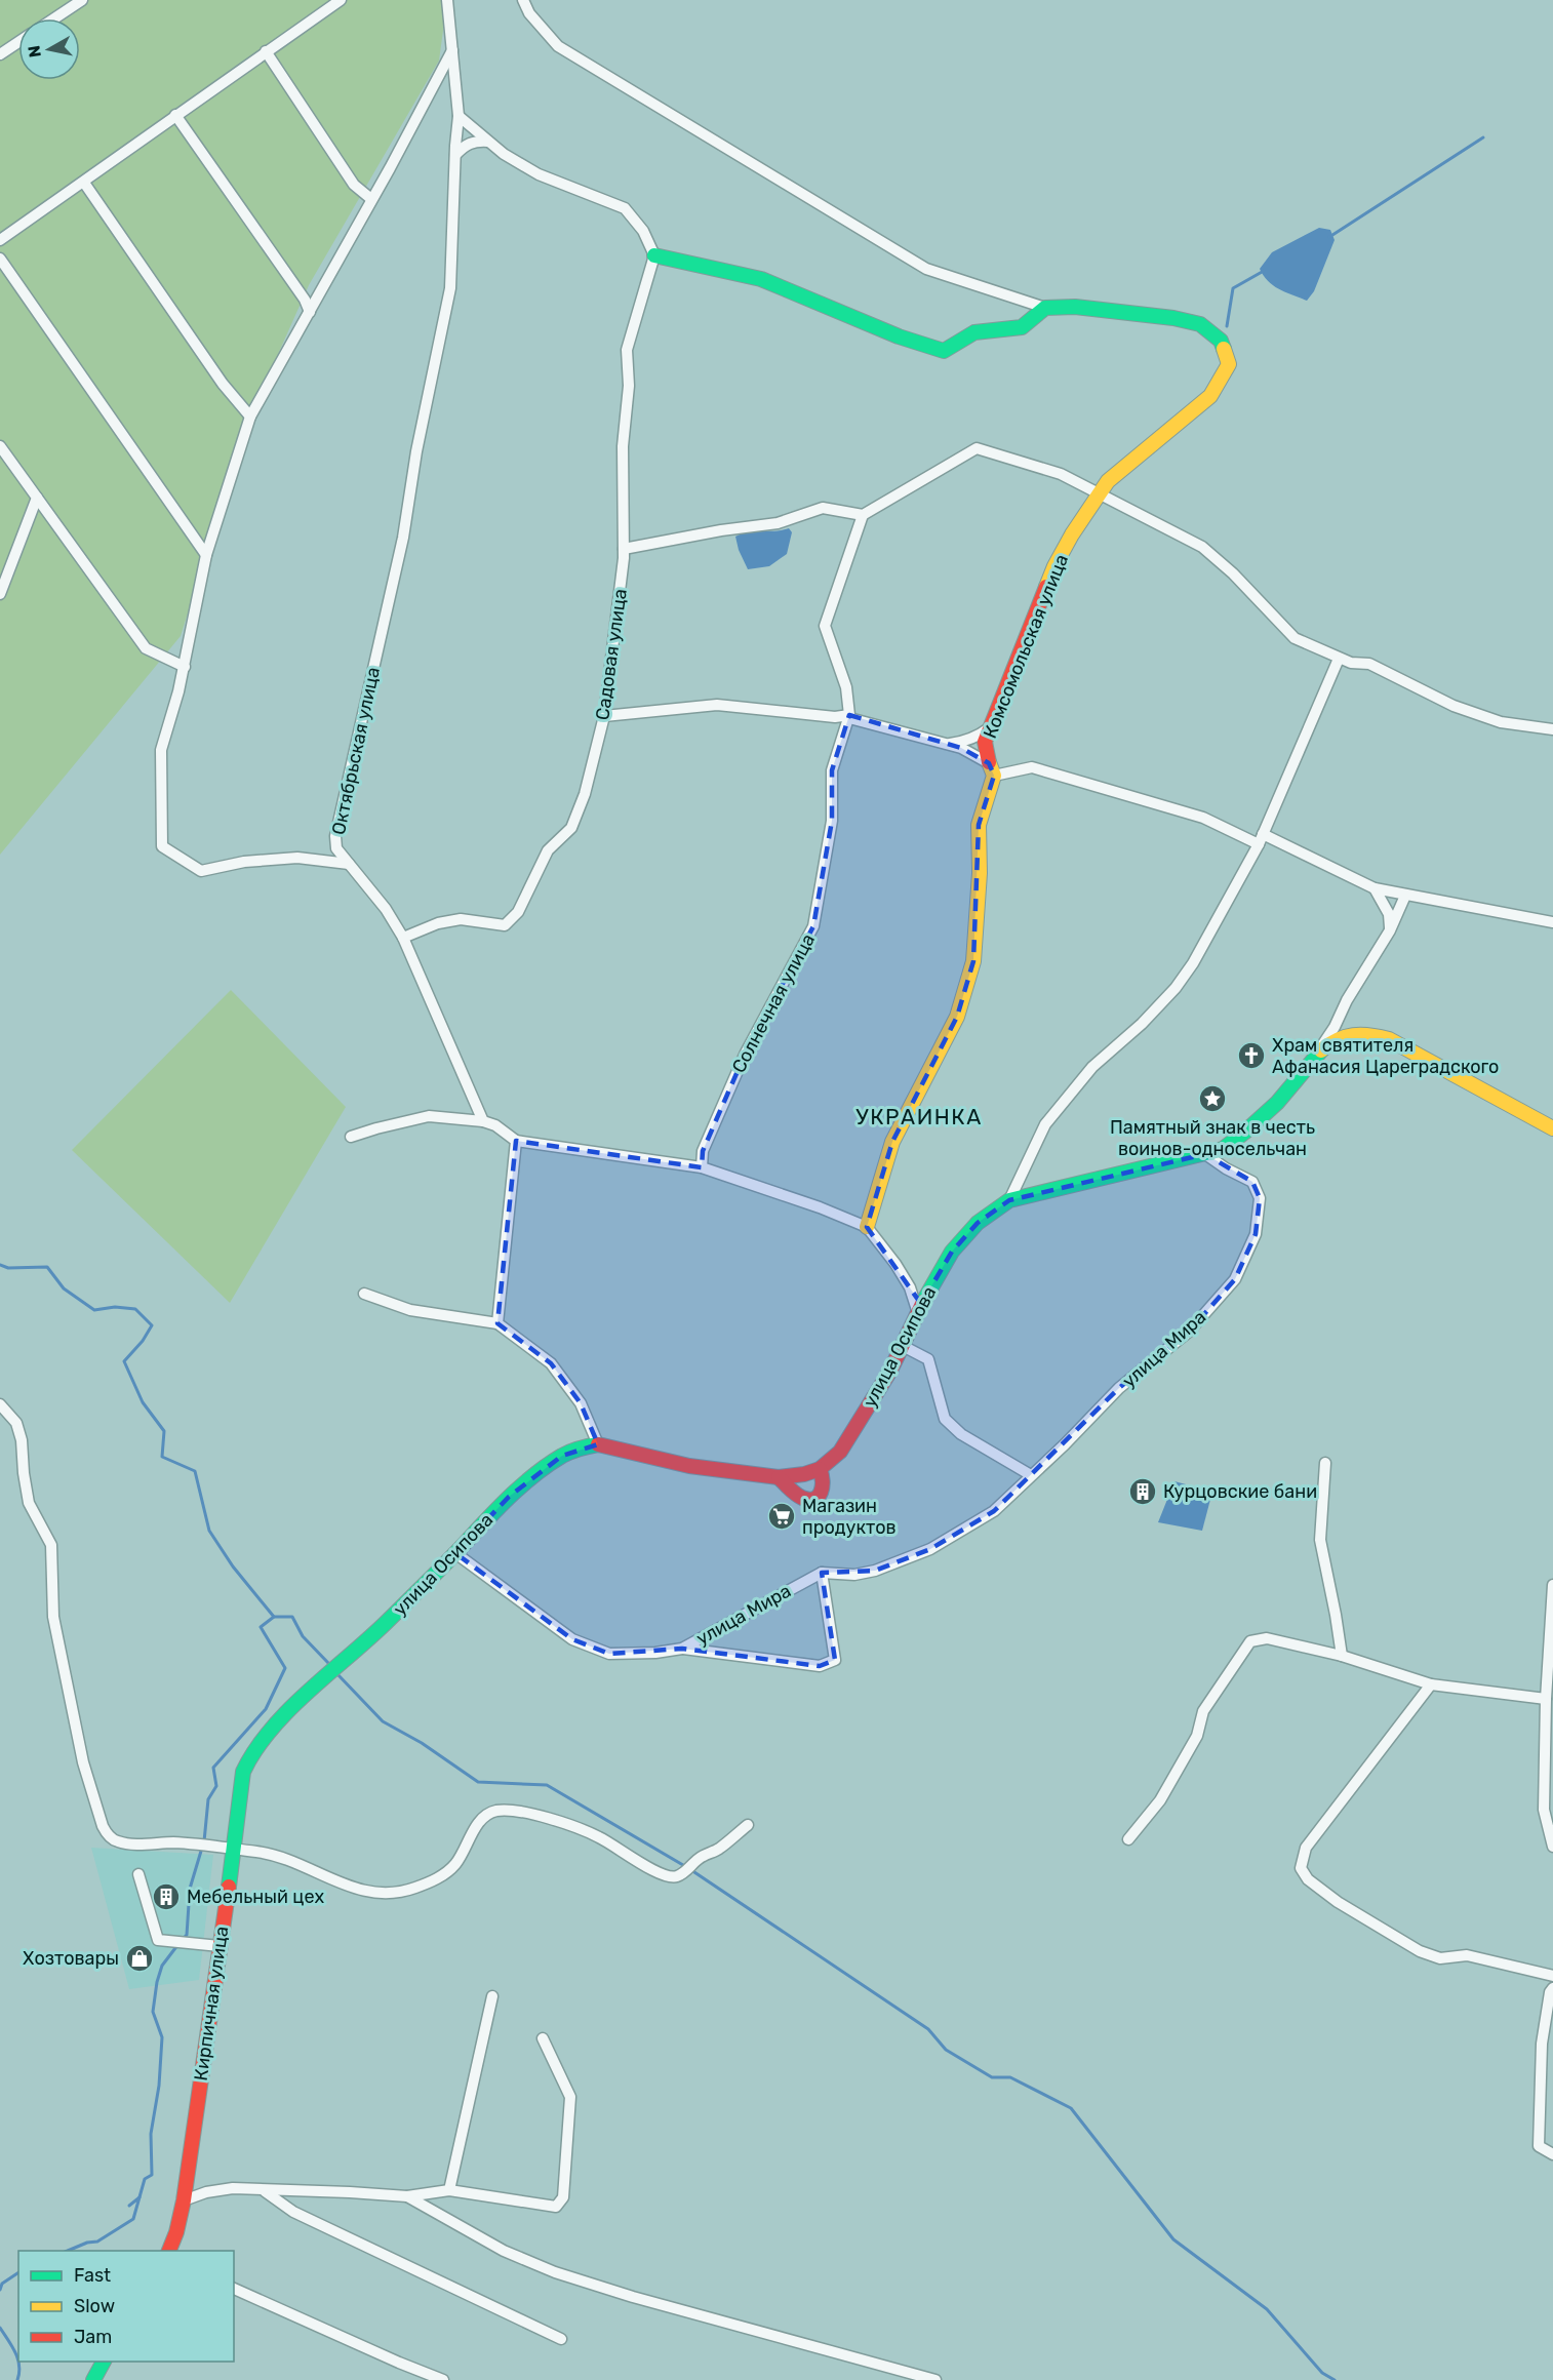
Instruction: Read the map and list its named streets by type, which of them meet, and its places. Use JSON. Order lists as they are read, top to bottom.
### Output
{
  "streets": {
    "main road": ["Комсомольская улица", "улица Осипова", "Кирпичная улица"],
    "street": [
      "Садовая улица",
      "Октябрьская улица",
      "Солнечная улица",
      "улица Мира"
    ]
  },
  "crossings": [
    ["Садовая улица", "Октябрьская улица"],
    ["улица Осипова", "улица Мира"],
    ["улица Осипова", "Кирпичная улица"]
  ],
  "districts": ["УКРАИНКА"],
  "places": {
    "church": ["Храм святителя Афанасия Цареградского"],
    "place": ["Памятный знак в честь воинов-односельчан"],
    "building": ["Курцовские бани", "Мебельный цех"],
    "supermarket": ["Магазин продуктов"],
    "shop": ["Хозтовары"]
  },
  "legend": ["Fast", "Slow", "Jam"],
  "north": "left"
}
